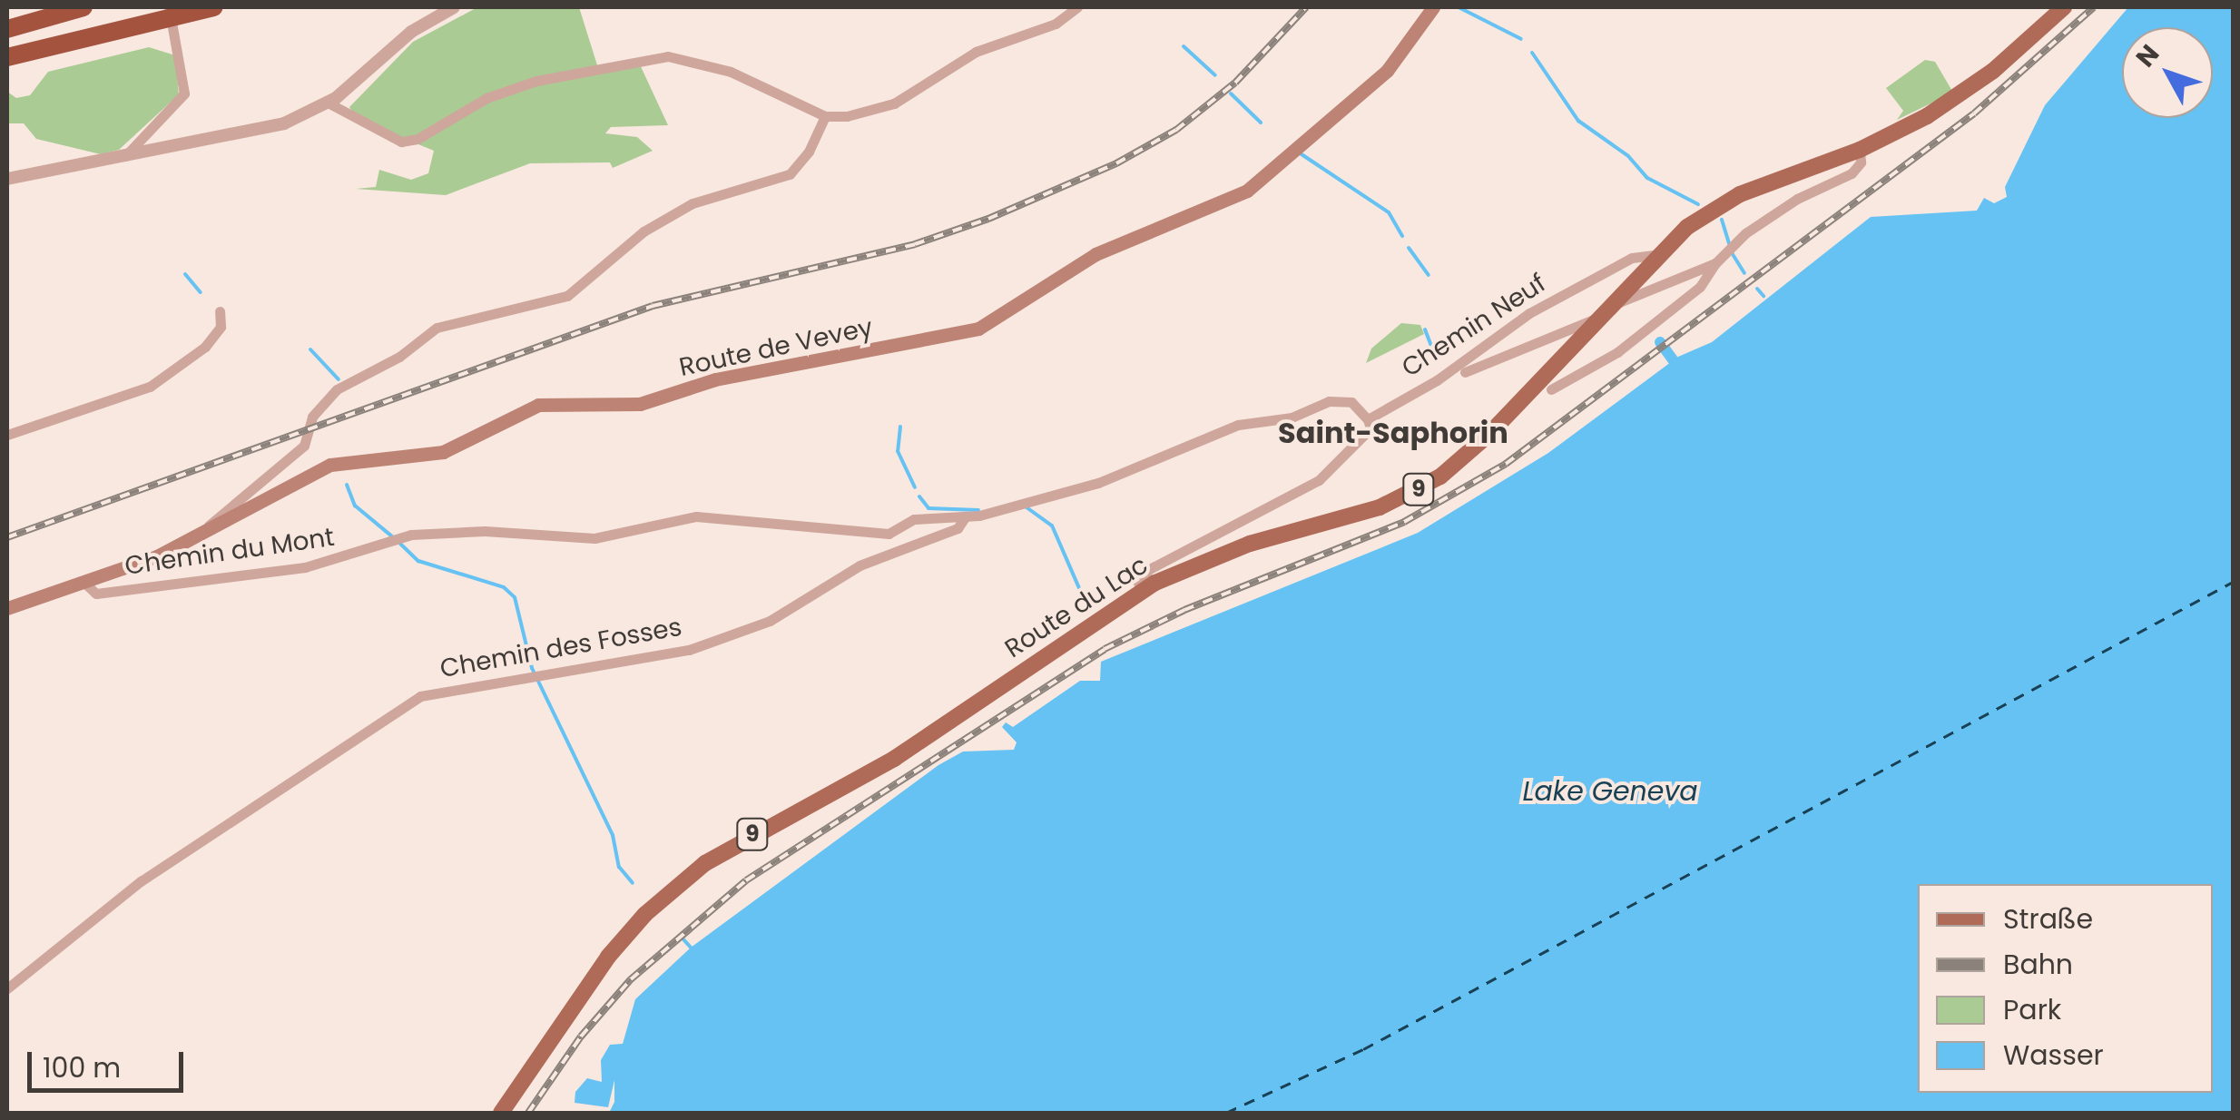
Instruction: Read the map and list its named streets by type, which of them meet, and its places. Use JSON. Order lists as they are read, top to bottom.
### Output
{
  "streets": {
    "main road": ["Route de Vevey", "9", "Route du Lac"],
    "street": ["Chemin Neuf", "Chemin du Mont", "Chemin des Fosses"]
  },
  "crossings": [
    ["Chemin Neuf", "Chemin du Mont"],
    ["Chemin Neuf", "Route du Lac"],
    ["Route de Vevey", "Chemin du Mont"],
    ["9", "Route du Lac"],
    ["Chemin du Mont", "Chemin des Fosses"]
  ],
  "districts": ["Saint-Saphorin"],
  "water": ["Lake Geneva"],
  "legend": [
    "Straße",
    "Bahn",
    "Park",
    "Wasser"
  ],
  "scale_bar": "100 m",
  "north": "top left"
}
